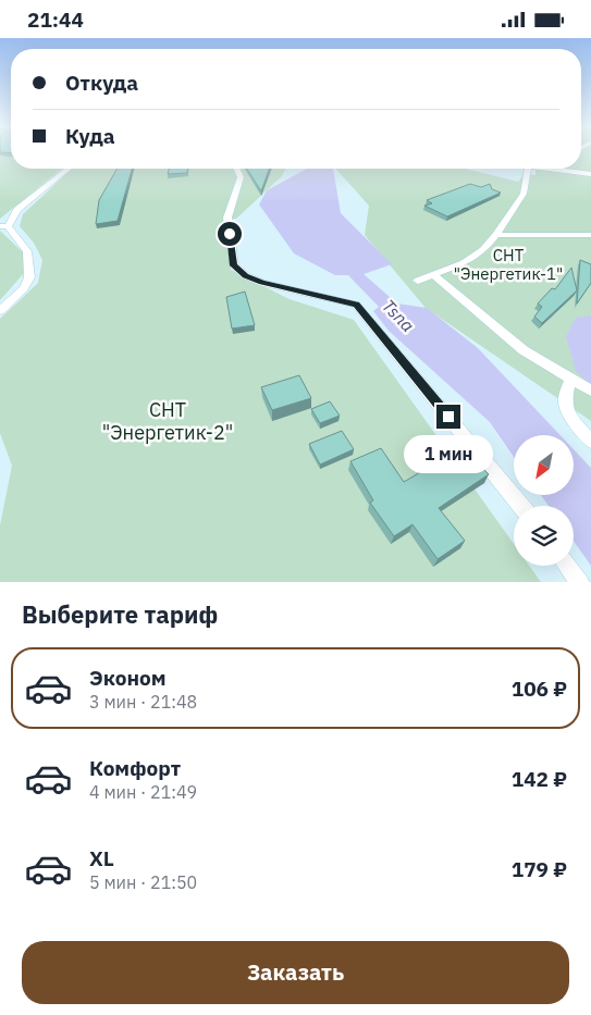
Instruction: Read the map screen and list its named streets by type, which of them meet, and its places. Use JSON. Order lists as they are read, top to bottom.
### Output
{
  "water": ["Tsna"],
  "parks": ["СНТ \"Энергетик-1\"", "СНТ \"Энергетик-2\""],
  "north": "bottom left",
  "page": {
    "status": "21:44",
    "banner": ["Откуда", "Куда"],
    "bubble": "1 мин",
    "heading": "Выберите тариф",
    "list": [
      {
        "name": "Эконом",
        "note": "3 мин · 21:48",
        "value": "106 ₽"
      },
      {
        "name": "Комфорт",
        "note": "4 мин · 21:49",
        "value": "142 ₽"
      },
      {
        "name": "XL",
        "note": "5 мин · 21:50",
        "value": "179 ₽"
      }
    ],
    "buttons": "Заказать"
  }
}
